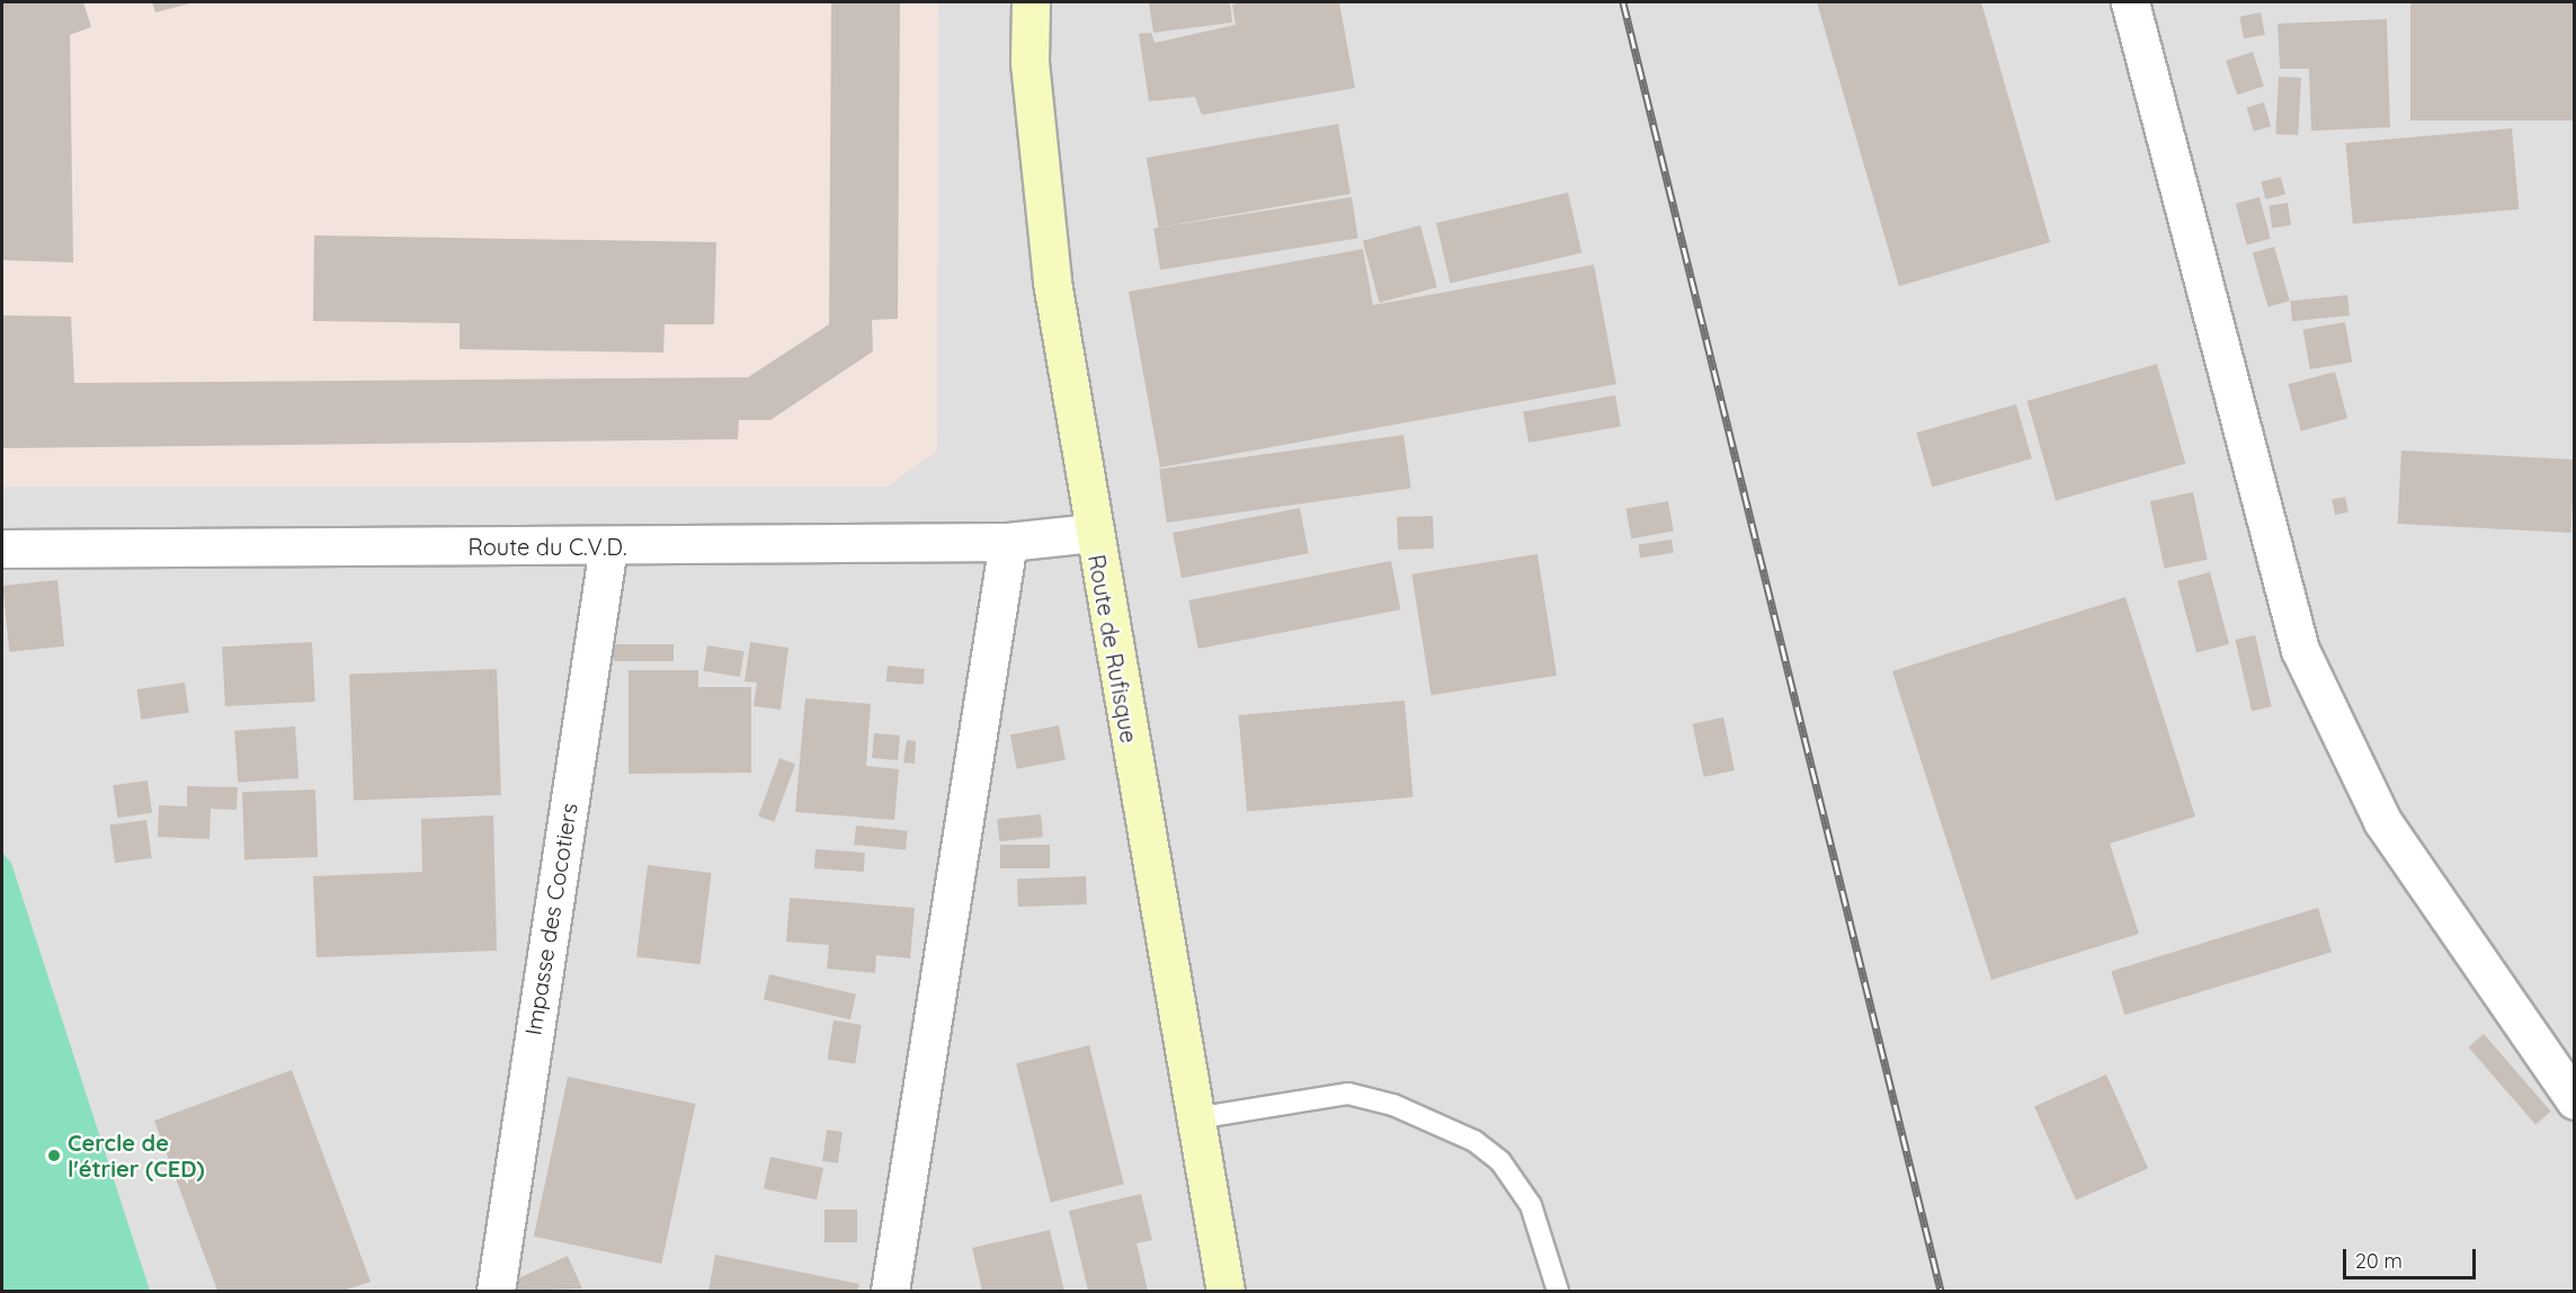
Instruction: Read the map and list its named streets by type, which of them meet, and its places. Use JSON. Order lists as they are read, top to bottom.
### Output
{
  "streets": {
    "main road": ["Route de Rufisque"],
    "street": ["Route du C.V.D.", "Impasse des Cocotiers"]
  },
  "crossings": [
    ["Route du C.V.D.", "Route de Rufisque"],
    ["Route du C.V.D.", "Impasse des Cocotiers"]
  ],
  "places": ["Cercle de l'étrier (CED)"],
  "scale_bar": "20 m"
}
